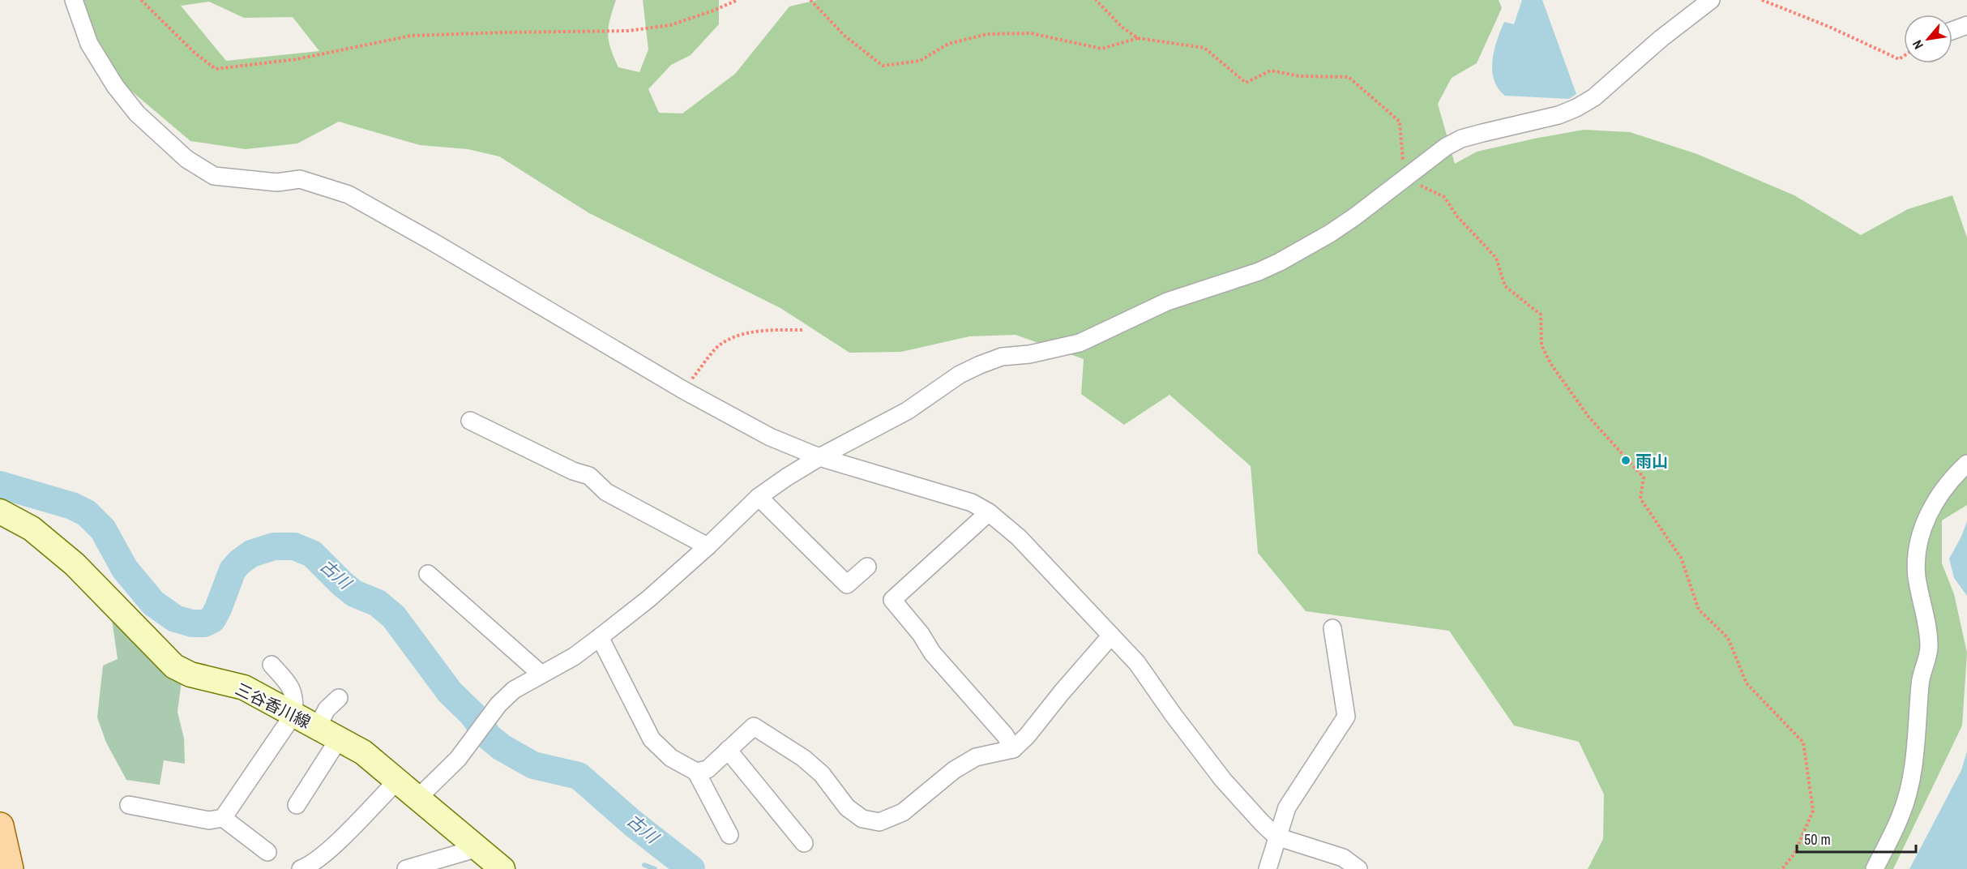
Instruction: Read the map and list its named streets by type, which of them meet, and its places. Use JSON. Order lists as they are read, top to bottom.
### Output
{
  "streets": {
    "main road": ["三谷香川線"]
  },
  "water": ["古川"],
  "places": ["雨山"],
  "scale_bar": "50 m",
  "north": "bottom left"
}
